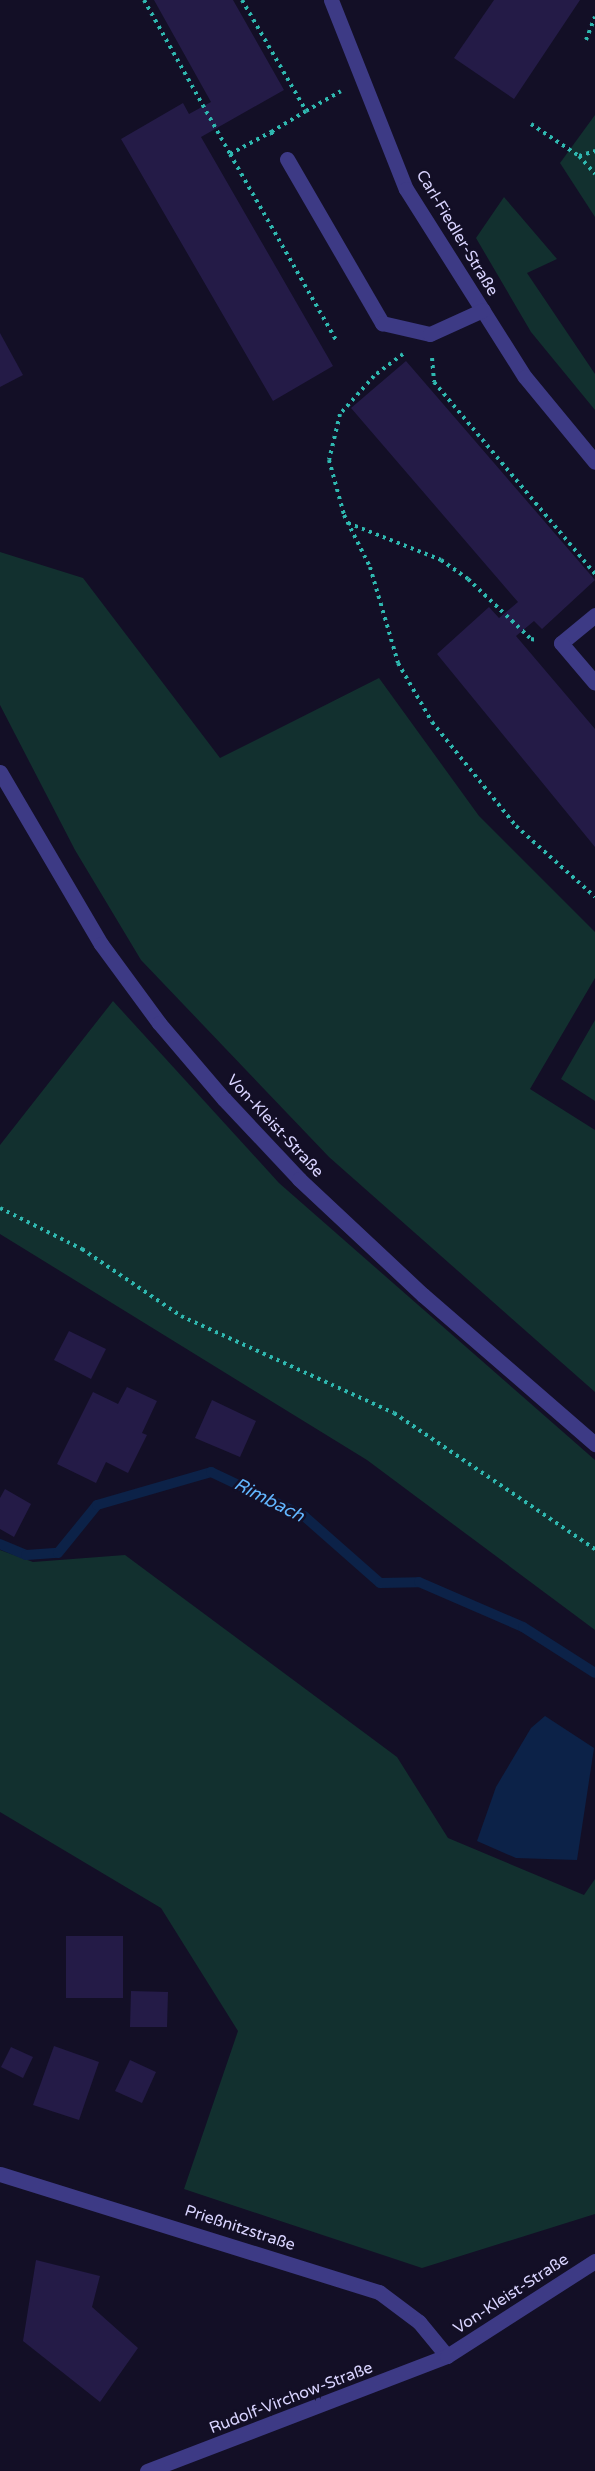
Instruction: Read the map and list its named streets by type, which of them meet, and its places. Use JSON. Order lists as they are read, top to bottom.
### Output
{
  "streets": {
    "street": [
      "Carl-Fiedler-Straße",
      "Von-Kleist-Straße",
      "Prießnitzstraße",
      "Rudolf-Virchow-Straße"
    ]
  },
  "crossings": [
    ["Von-Kleist-Straße", "Prießnitzstraße"],
    ["Von-Kleist-Straße", "Rudolf-Virchow-Straße"],
    ["Prießnitzstraße", "Rudolf-Virchow-Straße"]
  ],
  "water": ["Rimbach"]
}
